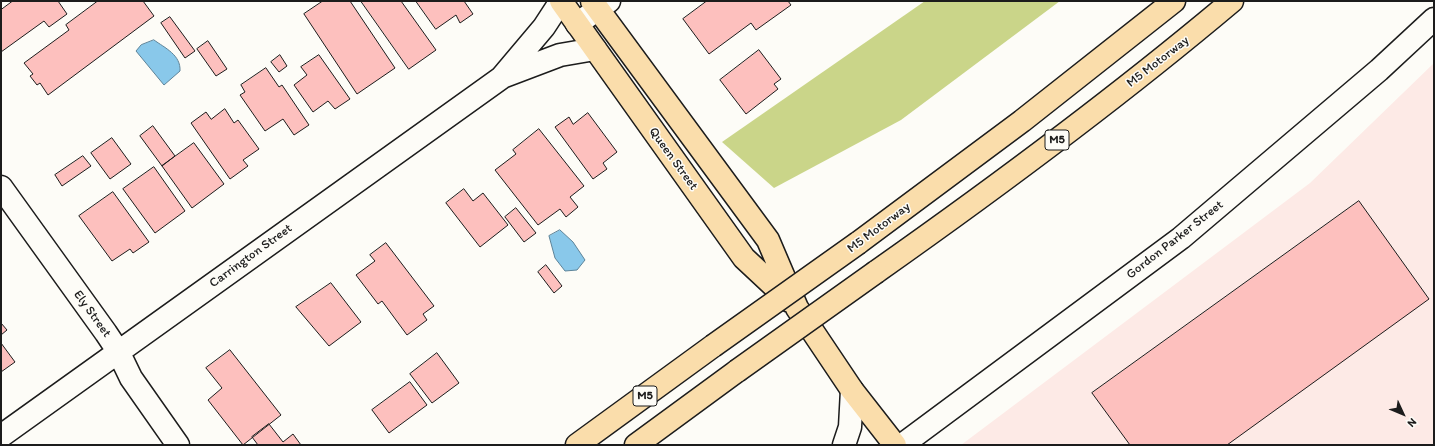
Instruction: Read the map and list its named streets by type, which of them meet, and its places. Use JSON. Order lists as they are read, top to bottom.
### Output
{
  "streets": {
    "main road": ["M5 Motorway", "M5", "Queen Street"],
    "street": ["Gordon Parker Street", "Carrington Street", "Ely Street"]
  },
  "crossings": [
    ["Queen Street", "Carrington Street"],
    ["Carrington Street", "Ely Street"]
  ],
  "north": "bottom right"
}
